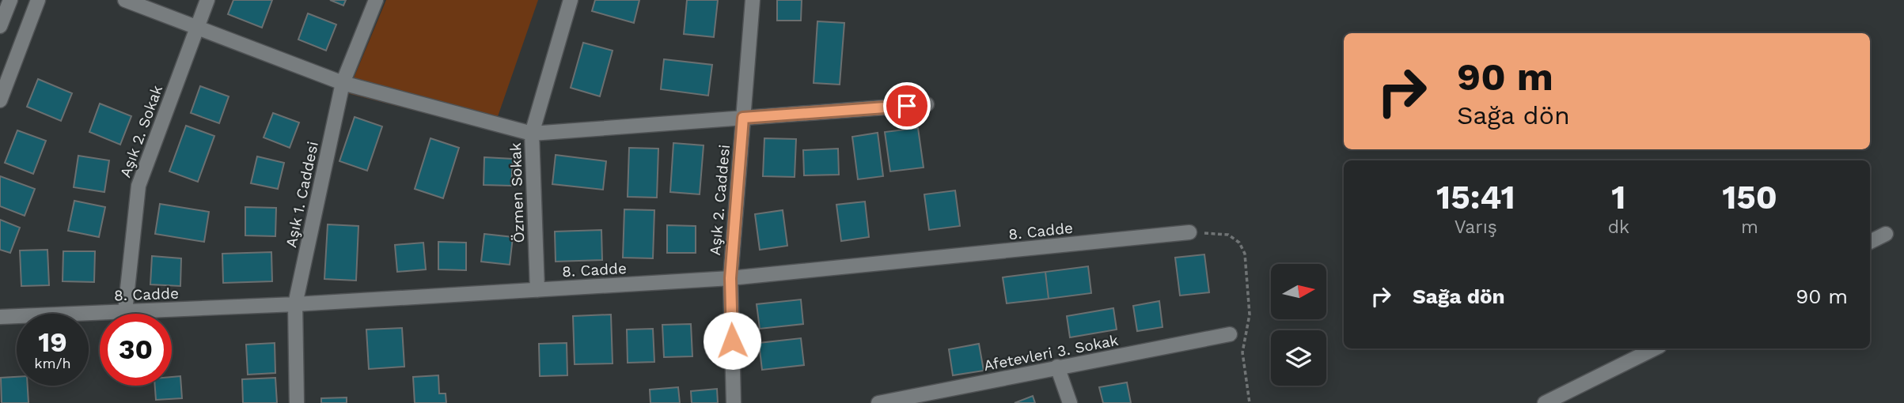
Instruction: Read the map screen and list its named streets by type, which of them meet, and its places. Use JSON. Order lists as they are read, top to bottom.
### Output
{
  "streets": {
    "street": [
      "Aşık 2. Sokak",
      "Özmen Sokak",
      "Aşık 1. Caddesi",
      "Aşık 2. Caddesi",
      "8. Cadde",
      "Afetevleri 3. Sokak"
    ]
  },
  "crossings": [
    ["Aşık 2. Sokak", "8. Cadde"],
    ["Özmen Sokak", "8. Cadde"],
    ["Aşık 1. Caddesi", "8. Cadde"],
    ["Aşık 2. Caddesi", "8. Cadde"]
  ],
  "north": "right",
  "page": {
    "turn": ["90 m", "Sağa dön"],
    "eta": [
      "15:41",
      "Varış",
      "1",
      "dk",
      "150",
      "m"
    ],
    "list": [
      {
        "name": "Sağa dön",
        "value": "90 m"
      }
    ],
    "speed": "19 km/h",
    "limit": "30"
  }
}
